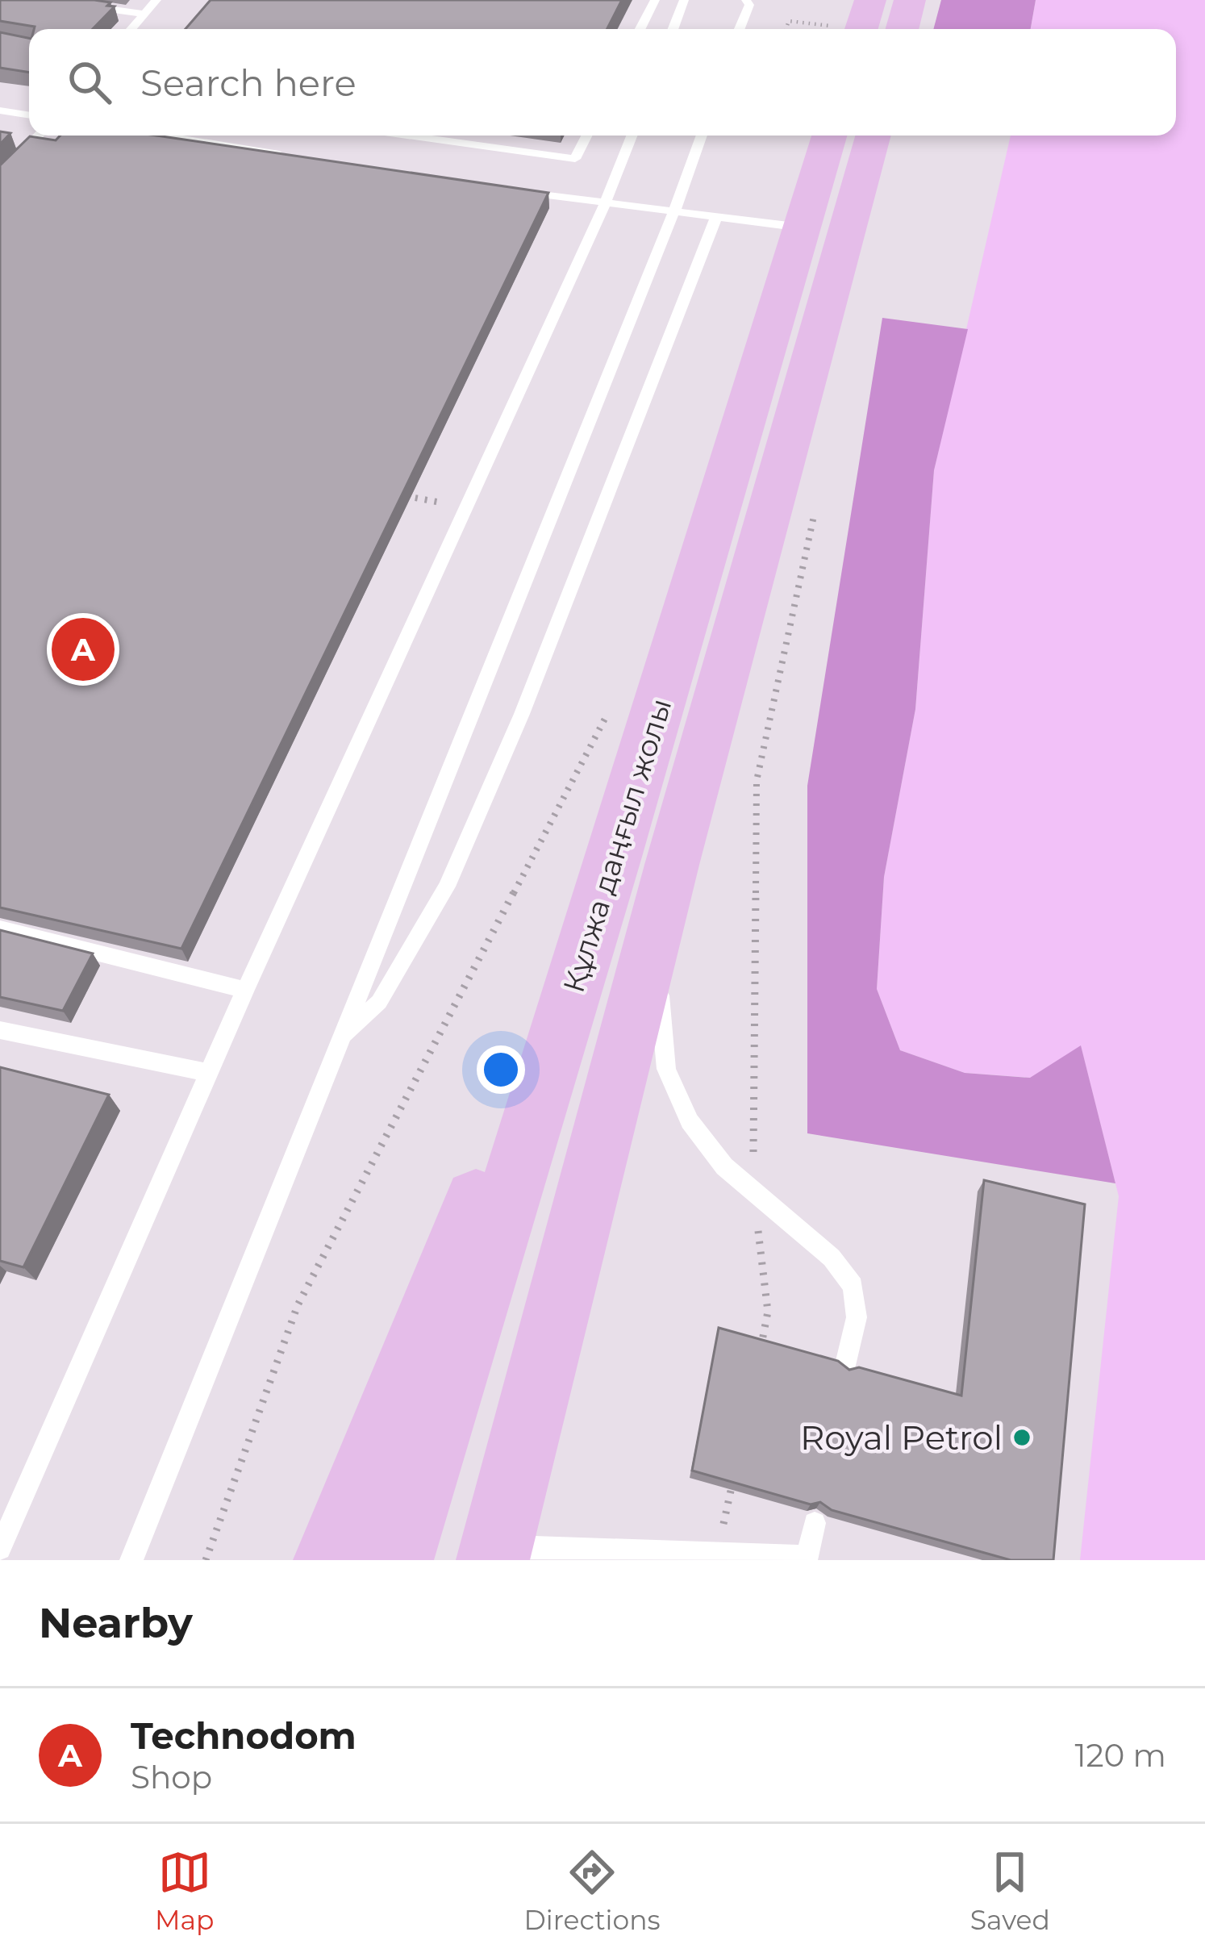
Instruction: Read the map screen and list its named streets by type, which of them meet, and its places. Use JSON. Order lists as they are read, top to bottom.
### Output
{
  "streets": {
    "main road": ["Құлжа даңғыл жолы"]
  },
  "places": ["Royal Petrol"],
  "page": {
    "search": "Search here",
    "pins": "A",
    "heading": "Nearby",
    "list": [
      {
        "mark": "A",
        "name": "Technodom",
        "note": "Shop",
        "value": "120 m"
      }
    ],
    "nav": ["Map", "Directions", "Saved"]
  }
}
